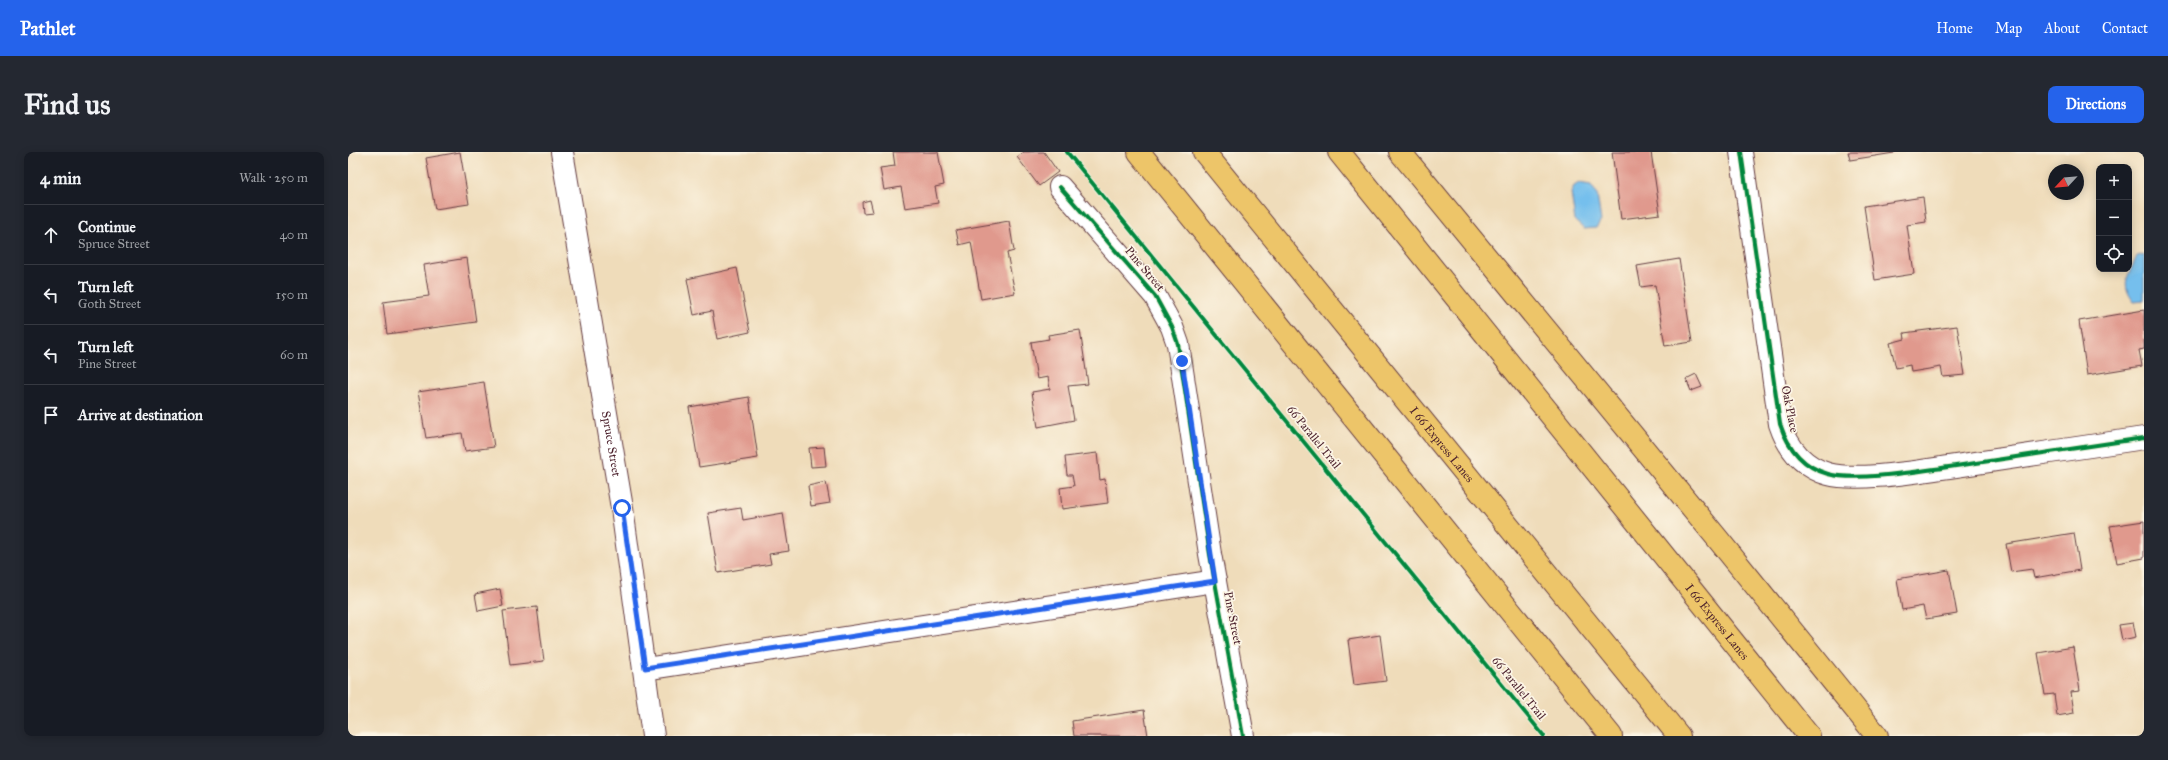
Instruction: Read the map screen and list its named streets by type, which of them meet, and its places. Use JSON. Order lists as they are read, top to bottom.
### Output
{
  "streets": {
    "highway": ["I 66 Express Lanes"],
    "street": ["Pine Street", "Oak Place", "Spruce Street"],
    "cycle path": ["66 Parallel Trail"]
  },
  "north": "bottom left",
  "page": {
    "header": "Pathlet",
    "nav": [
      "Home",
      "Map",
      "About",
      "Contact"
    ],
    "buttons": "Directions",
    "title": "Find us",
    "heading": ["4 min", "Walk · 250 m"],
    "map_buttons": ["+", "−"],
    "list": [
      ["Continue", "Spruce Street", "40 m"],
      ["Turn left", "Goth Street", "150 m"],
      ["Turn left", "Pine Street", "60 m"],
      "Arrive at destination"
    ]
  }
}
